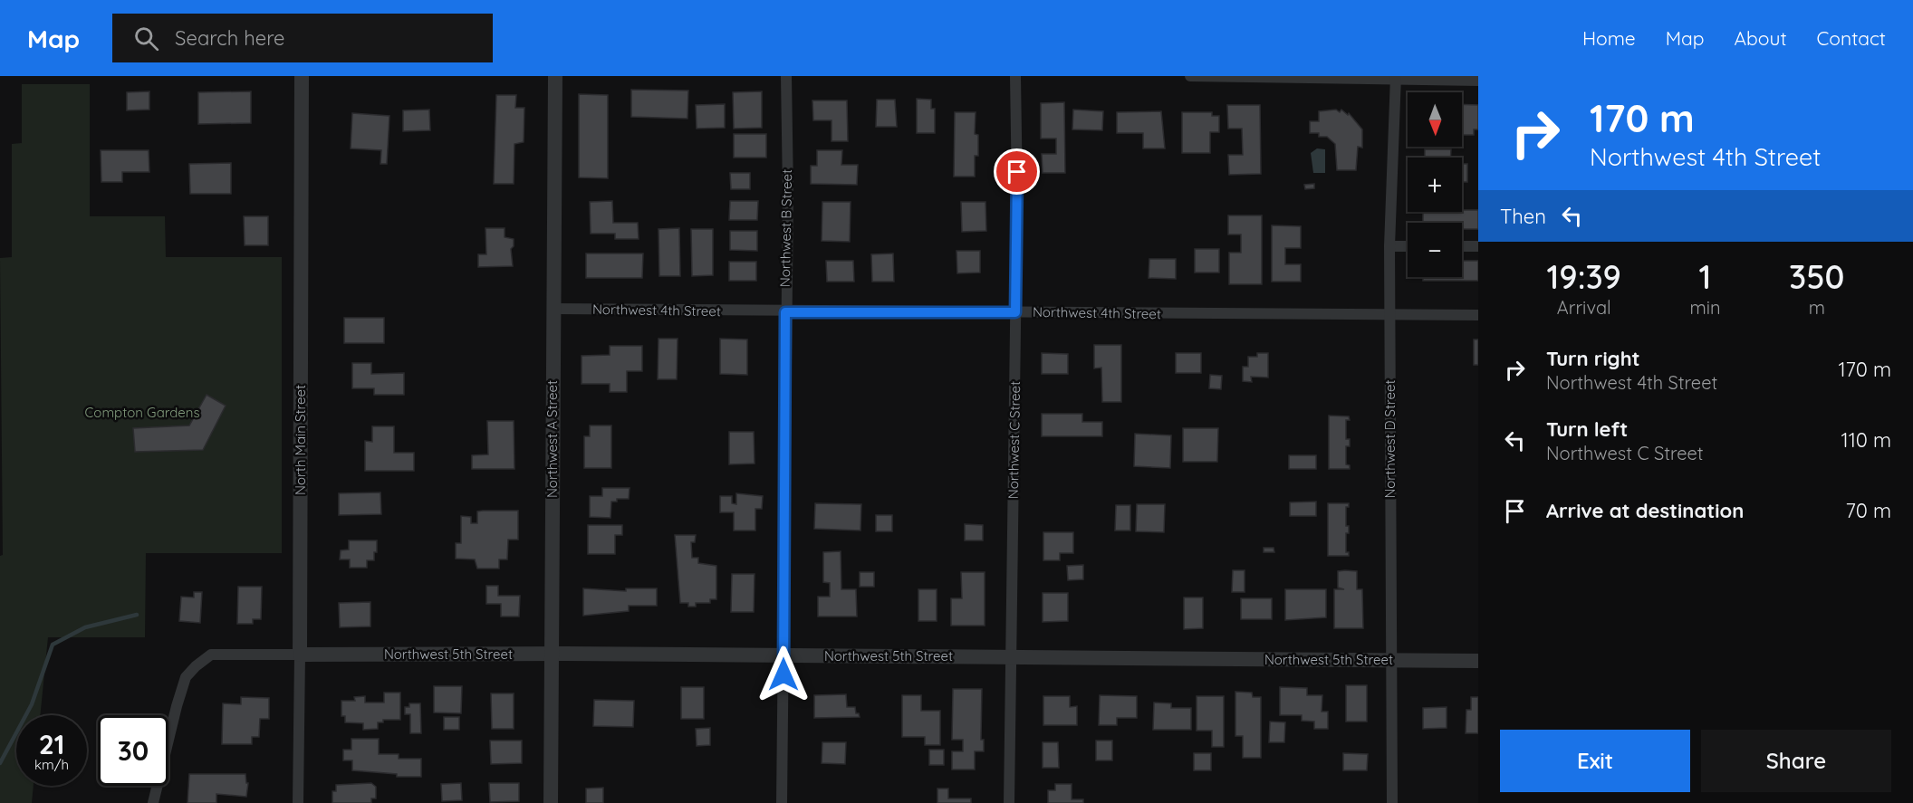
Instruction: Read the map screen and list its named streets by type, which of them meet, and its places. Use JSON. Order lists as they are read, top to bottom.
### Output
{
  "streets": {
    "street": [
      "Northwest B Street",
      "Northwest 4th Street",
      "Northwest A Street",
      "Northwest D Street",
      "North Main Street",
      "Northwest C Street",
      "Northwest 5th Street"
    ]
  },
  "crossings": [
    ["Northwest B Street", "Northwest 4th Street"],
    ["Northwest B Street", "Northwest 5th Street"],
    ["Northwest 4th Street", "Northwest A Street"],
    ["Northwest 4th Street", "Northwest D Street"],
    ["Northwest 4th Street", "Northwest C Street"],
    ["Northwest A Street", "Northwest 5th Street"],
    ["Northwest D Street", "Northwest 5th Street"],
    ["North Main Street", "Northwest 5th Street"],
    ["Northwest C Street", "Northwest 5th Street"]
  ],
  "parks": ["Compton Gardens"],
  "north": "bottom",
  "page": {
    "header": "Map",
    "search": "Search here",
    "nav": [
      "Home",
      "Map",
      "About",
      "Contact"
    ],
    "turn": ["170 m", "Northwest 4th Street"],
    "map_buttons": ["+", "−"],
    "then": "Then",
    "eta": [
      "19:39",
      "Arrival",
      "1",
      "min",
      "350",
      "m"
    ],
    "list": [
      {
        "name": "Turn right",
        "note": "Northwest 4th Street",
        "value": "170 m"
      },
      {
        "name": "Turn left",
        "note": "Northwest C Street",
        "value": "110 m"
      },
      {
        "name": "Arrive at destination",
        "value": "70 m"
      }
    ],
    "speed": "21 km/h",
    "limit": "30",
    "buttons": ["Exit", "Share"]
  }
}
